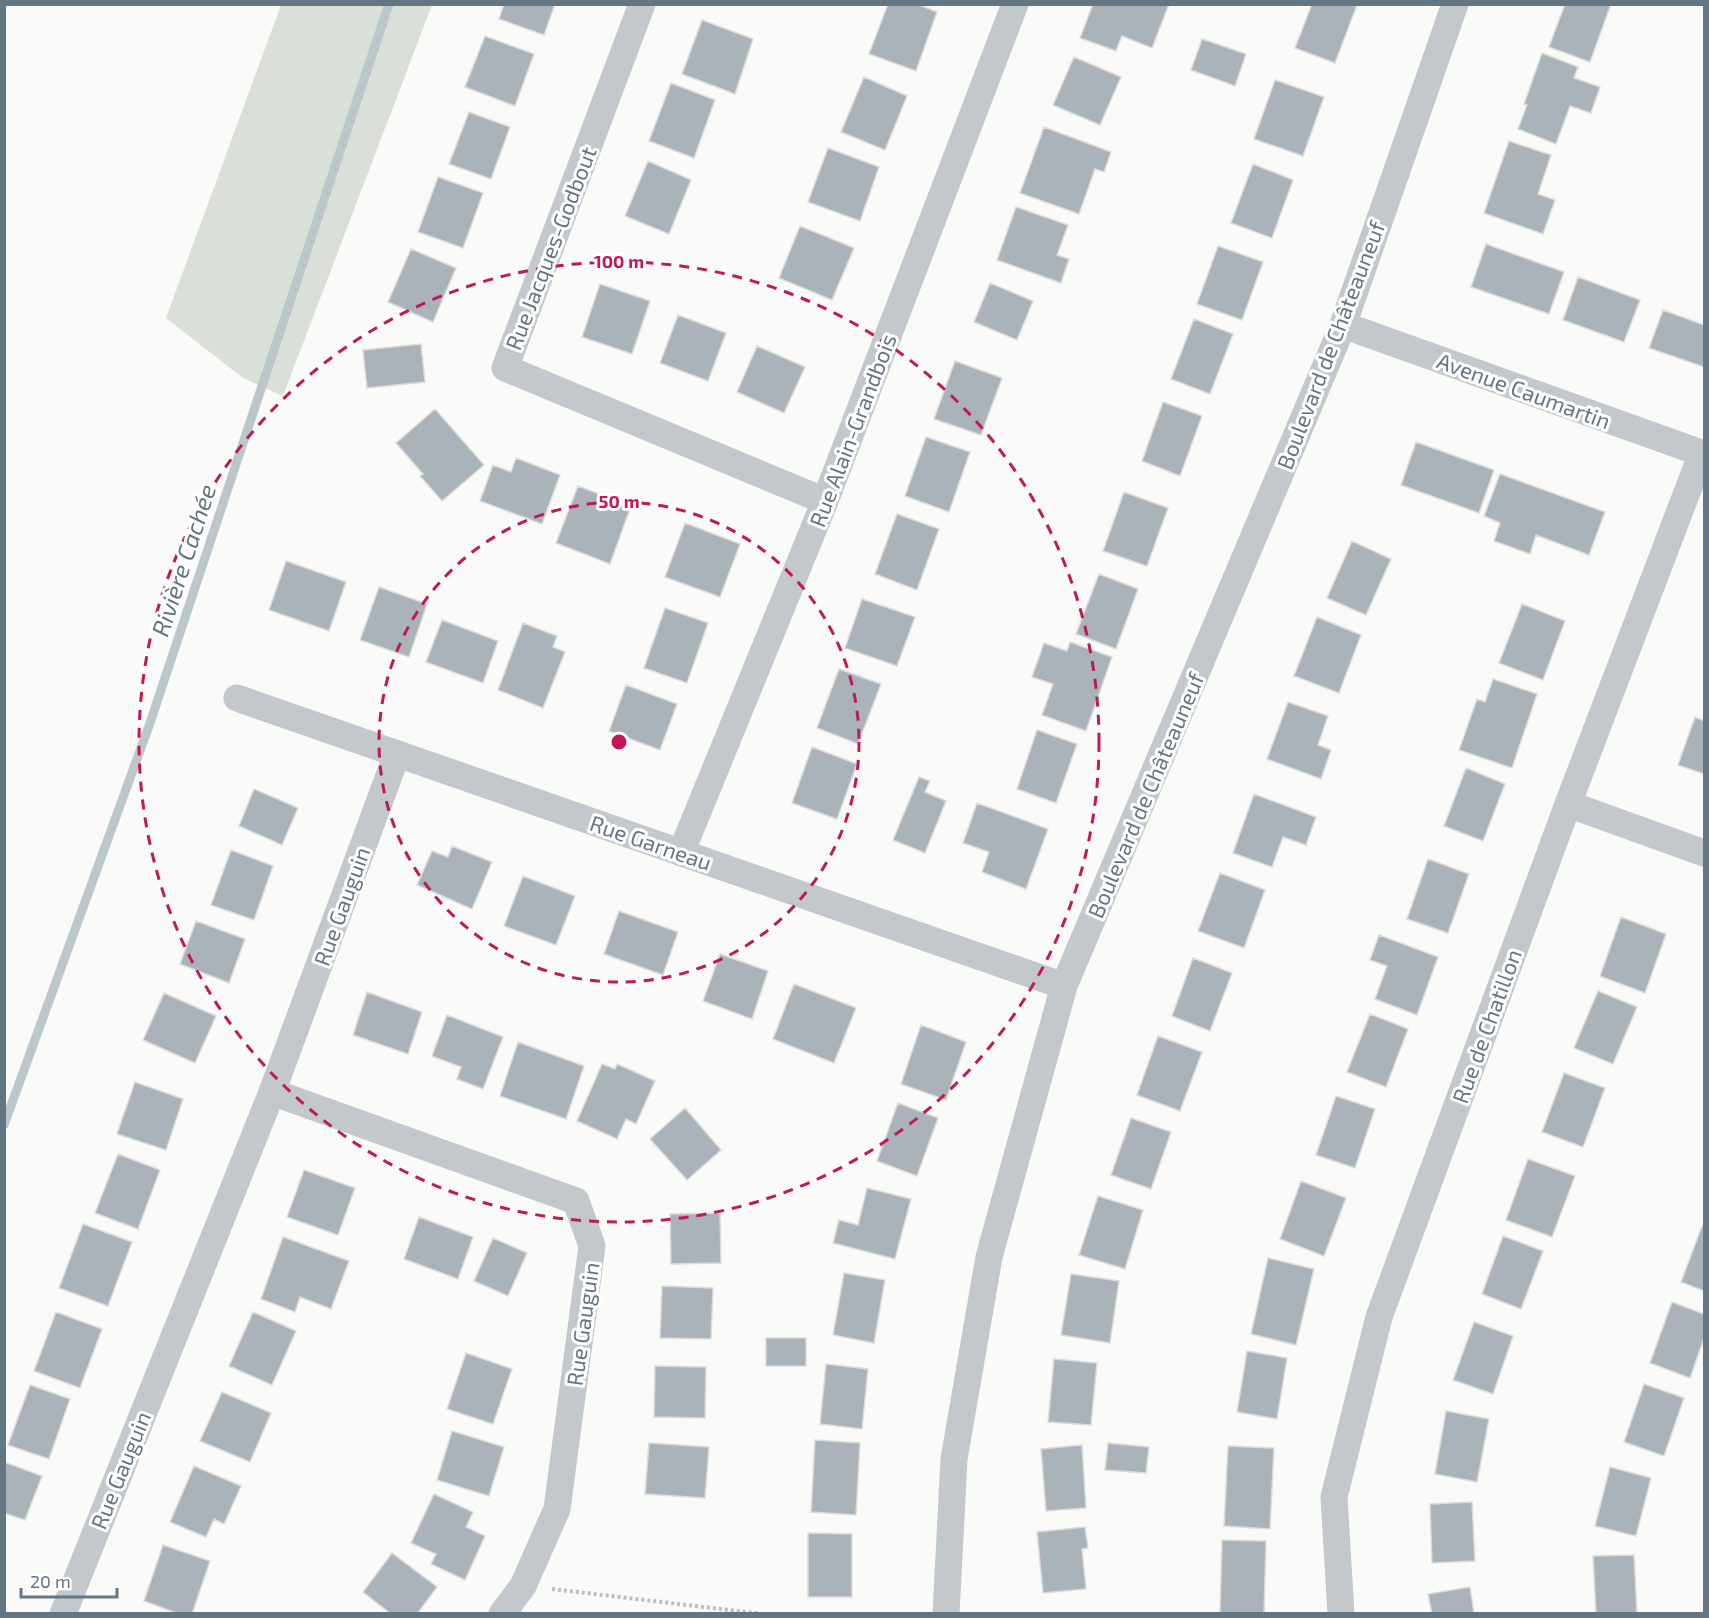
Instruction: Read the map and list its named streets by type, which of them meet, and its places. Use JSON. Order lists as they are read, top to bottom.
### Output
{
  "streets": {
    "street": [
      "Rue Jacques-Godbout",
      "Boulevard de Châteauneuf",
      "Avenue Caumartin",
      "Rue Alain-Grandbois",
      "Rue Garneau",
      "Rue Gauguin",
      "Rue de Chatillon"
    ]
  },
  "crossings": [
    ["Rue Jacques-Godbout", "Rue Alain-Grandbois"],
    ["Boulevard de Châteauneuf", "Avenue Caumartin"],
    ["Boulevard de Châteauneuf", "Rue Garneau"],
    ["Avenue Caumartin", "Rue de Chatillon"],
    ["Rue Alain-Grandbois", "Rue Garneau"],
    ["Rue Garneau", "Rue Gauguin"]
  ],
  "water": ["Rivière Cachée"],
  "scale_bar": "20 m",
  "rings": ["100 m", "50 m"]
}
